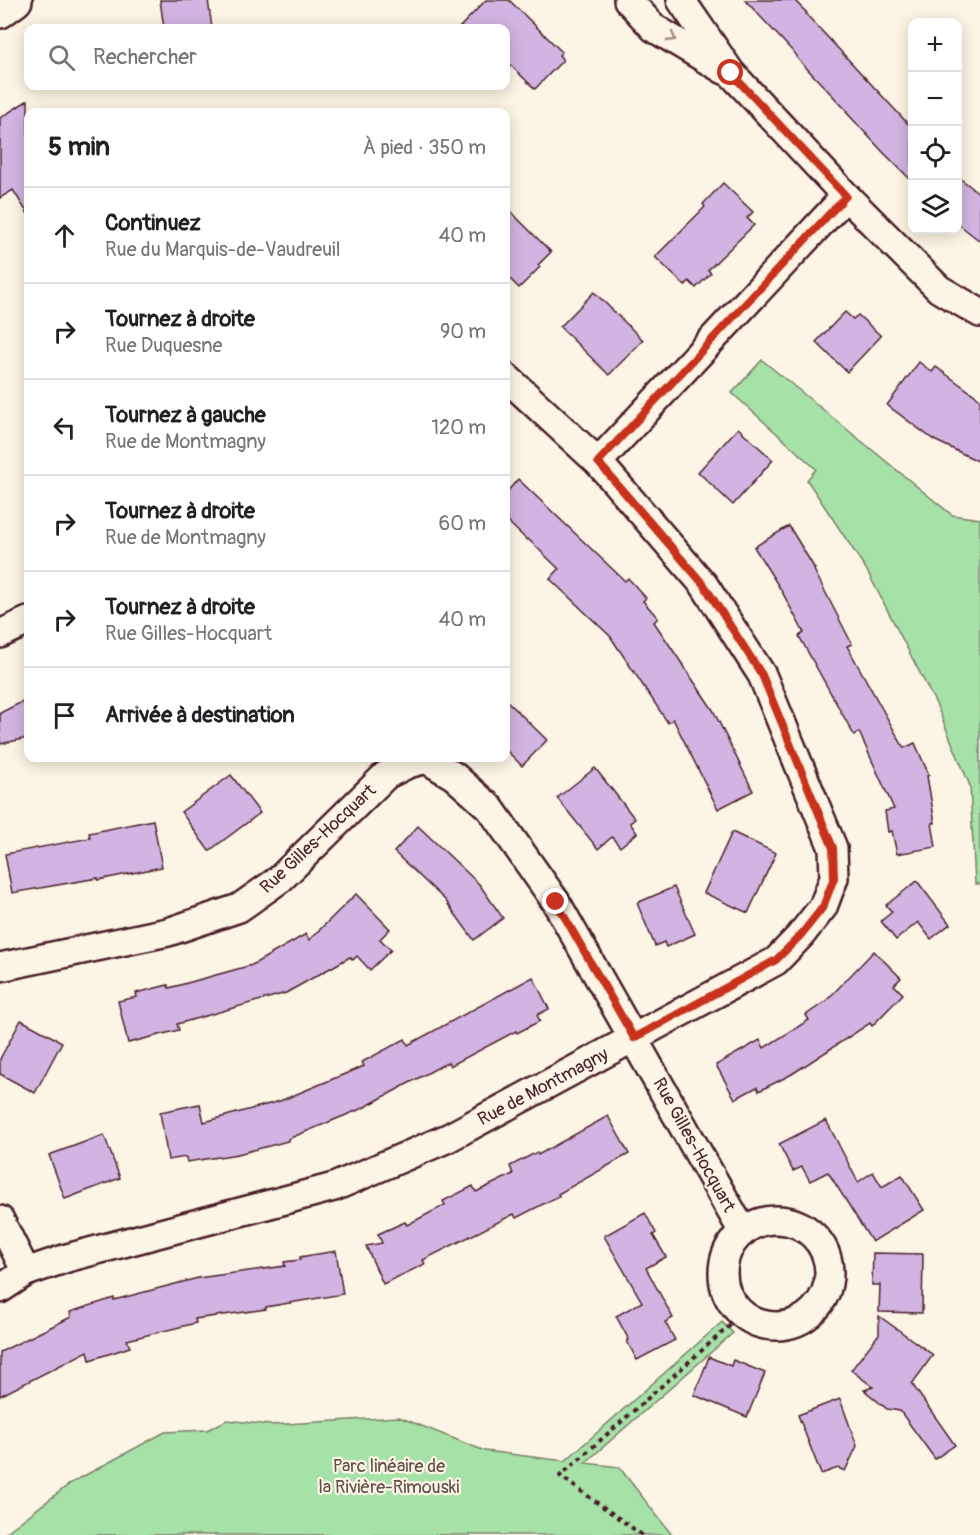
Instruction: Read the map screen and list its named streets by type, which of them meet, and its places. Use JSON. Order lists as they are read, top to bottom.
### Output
{
  "streets": {
    "street": ["Rue Gilles-Hocquart", "Rue de Montmagny"]
  },
  "crossings": [
    ["Rue Gilles-Hocquart", "Rue de Montmagny"]
  ],
  "parks": ["Parc linéaire de la Rivière-Rimouski"],
  "page": {
    "map_buttons": ["+", "−"],
    "search": "Rechercher",
    "heading": ["5 min", "À pied · 350 m"],
    "list": [
      ["Continuez", "Rue du Marquis-de-Vaudreuil", "40 m"],
      ["Tournez à droite", "Rue Duquesne", "90 m"],
      ["Tournez à gauche", "Rue de Montmagny", "120 m"],
      ["Tournez à droite", "Rue de Montmagny", "60 m"],
      ["Tournez à droite", "Rue Gilles-Hocquart", "40 m"],
      "Arrivée à destination"
    ]
  }
}
